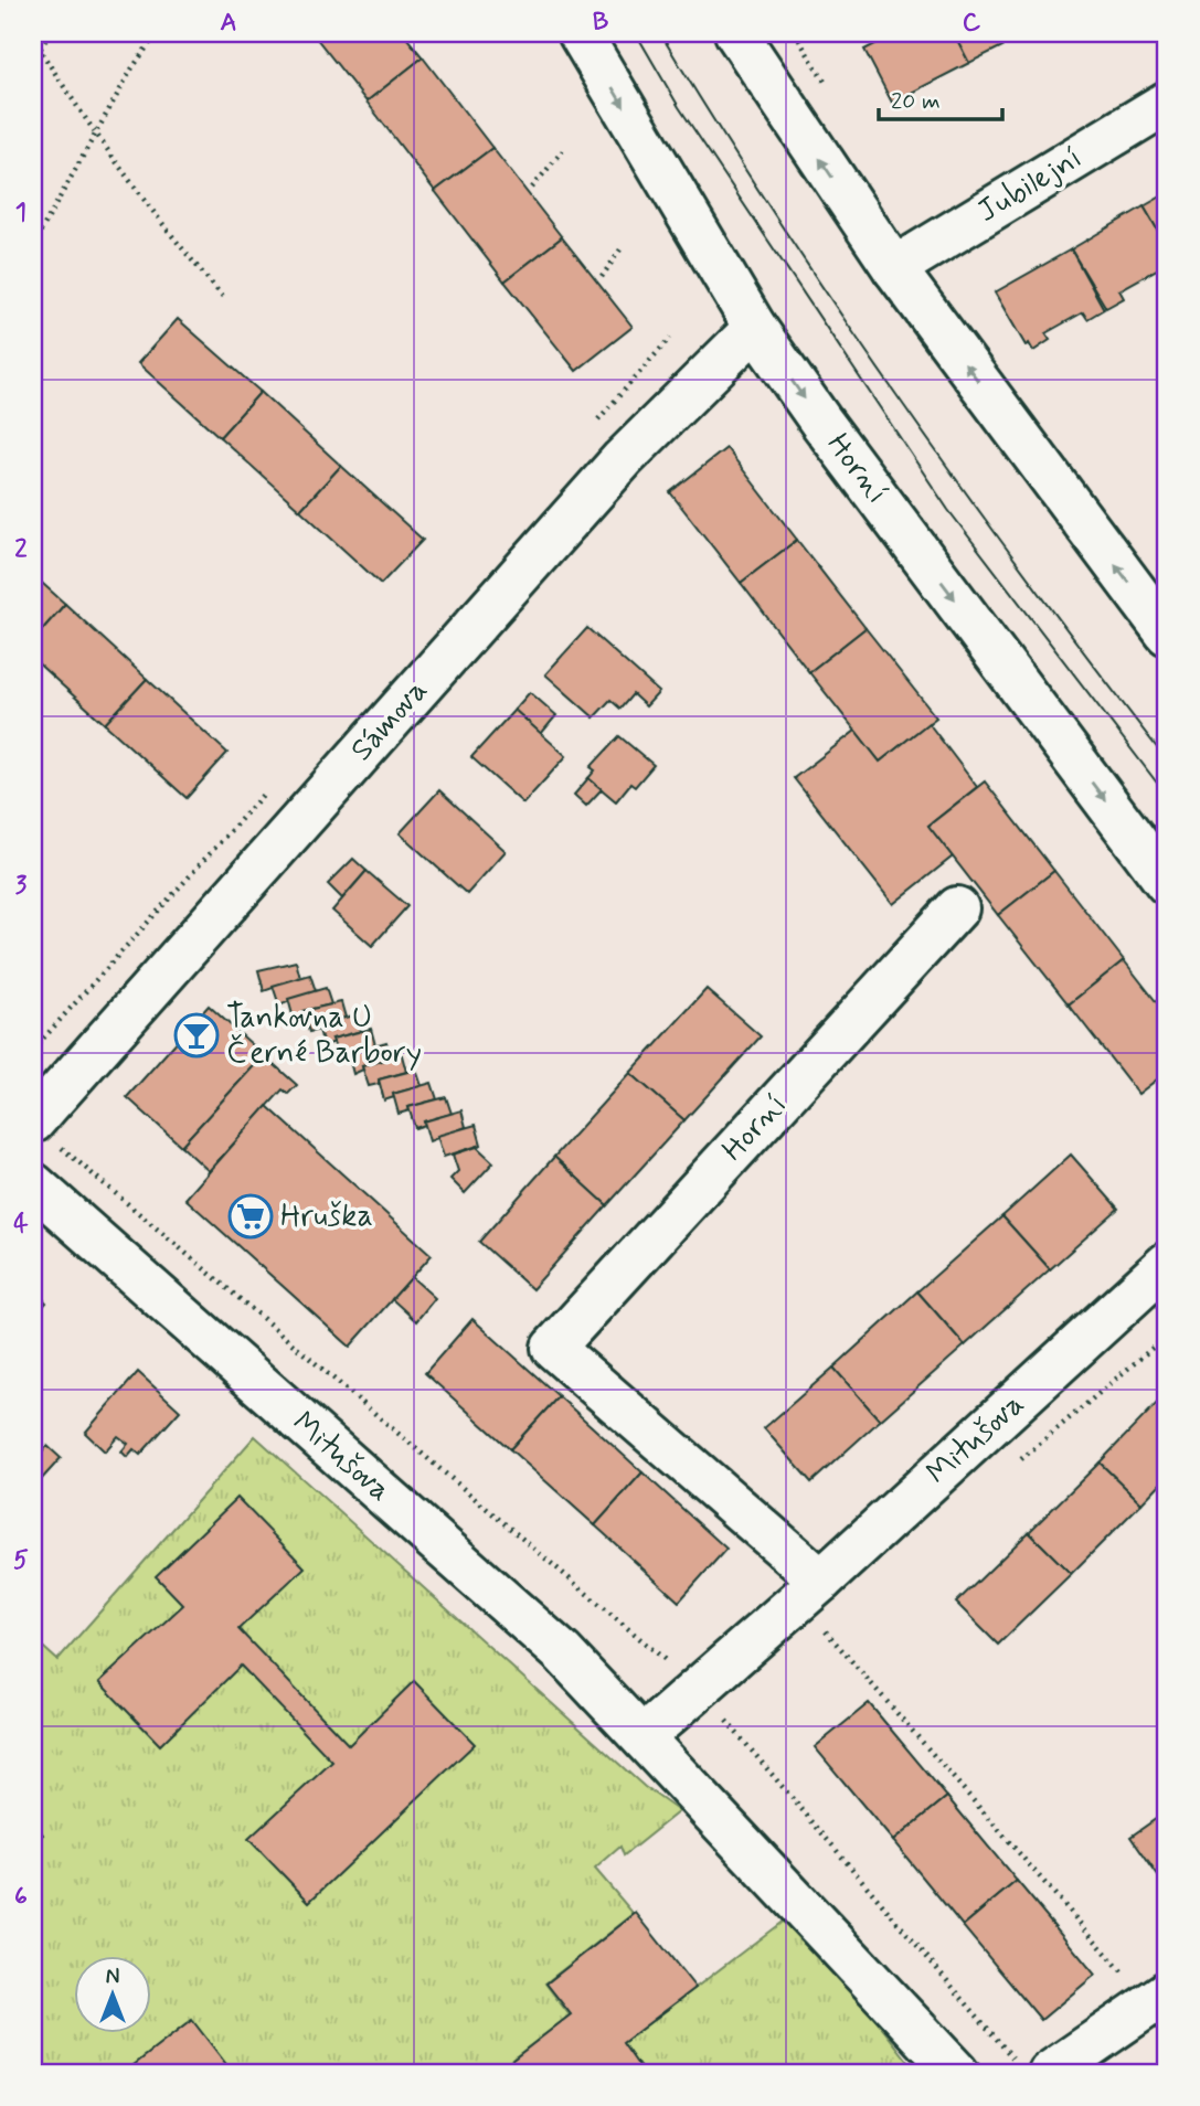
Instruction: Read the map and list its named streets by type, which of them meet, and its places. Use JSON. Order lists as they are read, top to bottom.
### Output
{
  "streets": {
    "street": [
      "Jubilejní",
      "Horní",
      "Sámova",
      "Mitušova"
    ]
  },
  "crossings": [
    ["Horní", "Sámova"],
    ["Horní", "Mitušova"]
  ],
  "places": {
    "bar": ["Tankovna U Černé Barbory"],
    "supermarket": ["Hruška"]
  },
  "scale_bar": "20 m",
  "north": "top",
  "grid": {
    "columns": ["A", "B", "C"],
    "rows": [
      "1",
      "2",
      "3",
      "4",
      "5",
      "6"
    ]
  }
}
